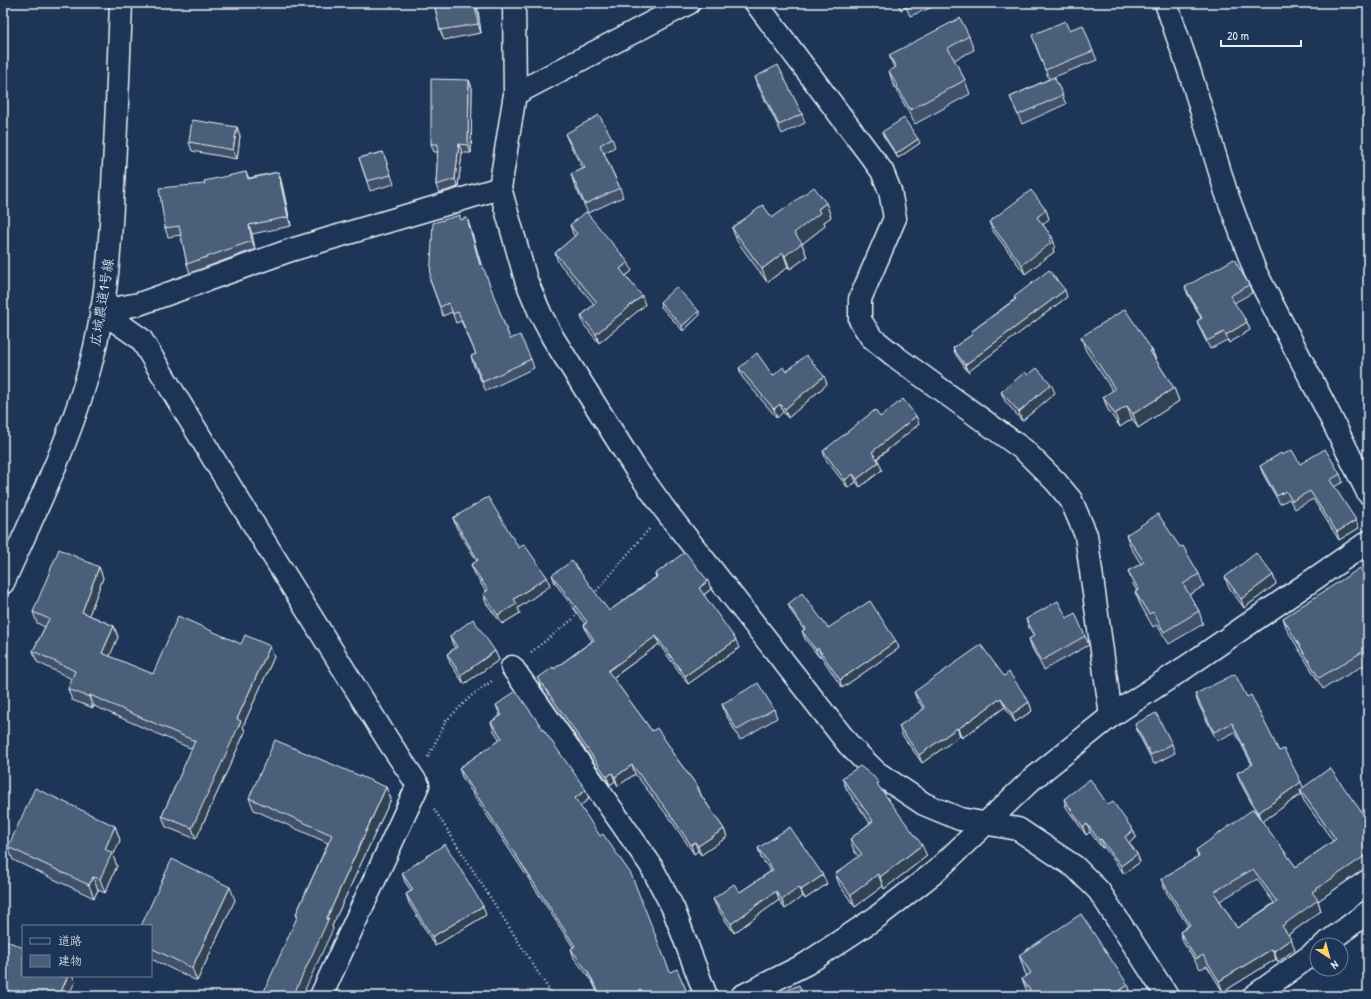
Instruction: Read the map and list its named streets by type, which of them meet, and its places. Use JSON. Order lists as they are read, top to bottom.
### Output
{
  "streets": {
    "street": ["広域農道1号線"]
  },
  "legend": ["道路", "建物"],
  "scale_bar": "20 m",
  "north": "bottom right"
}
